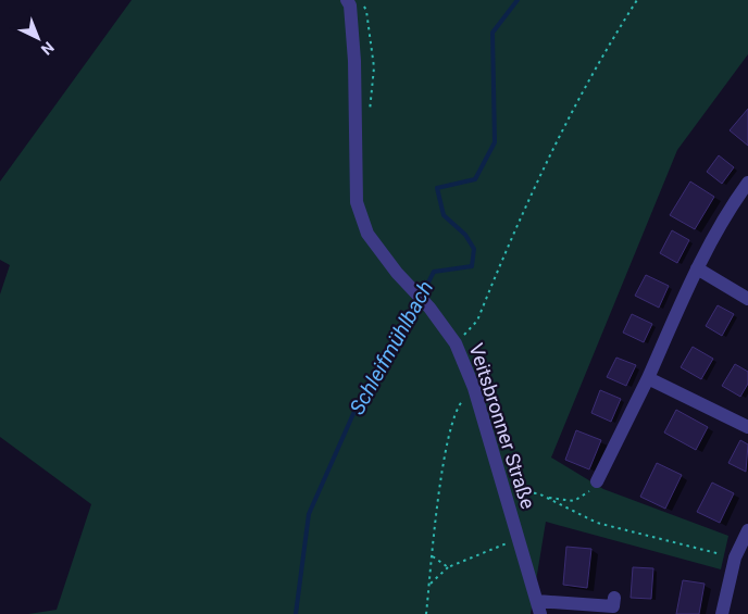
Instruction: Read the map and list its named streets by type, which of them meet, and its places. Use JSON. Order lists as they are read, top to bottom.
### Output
{
  "streets": {
    "street": ["Veitsbronner Straße"]
  },
  "water": ["Schleifmühlbach"],
  "north": "bottom right"
}
